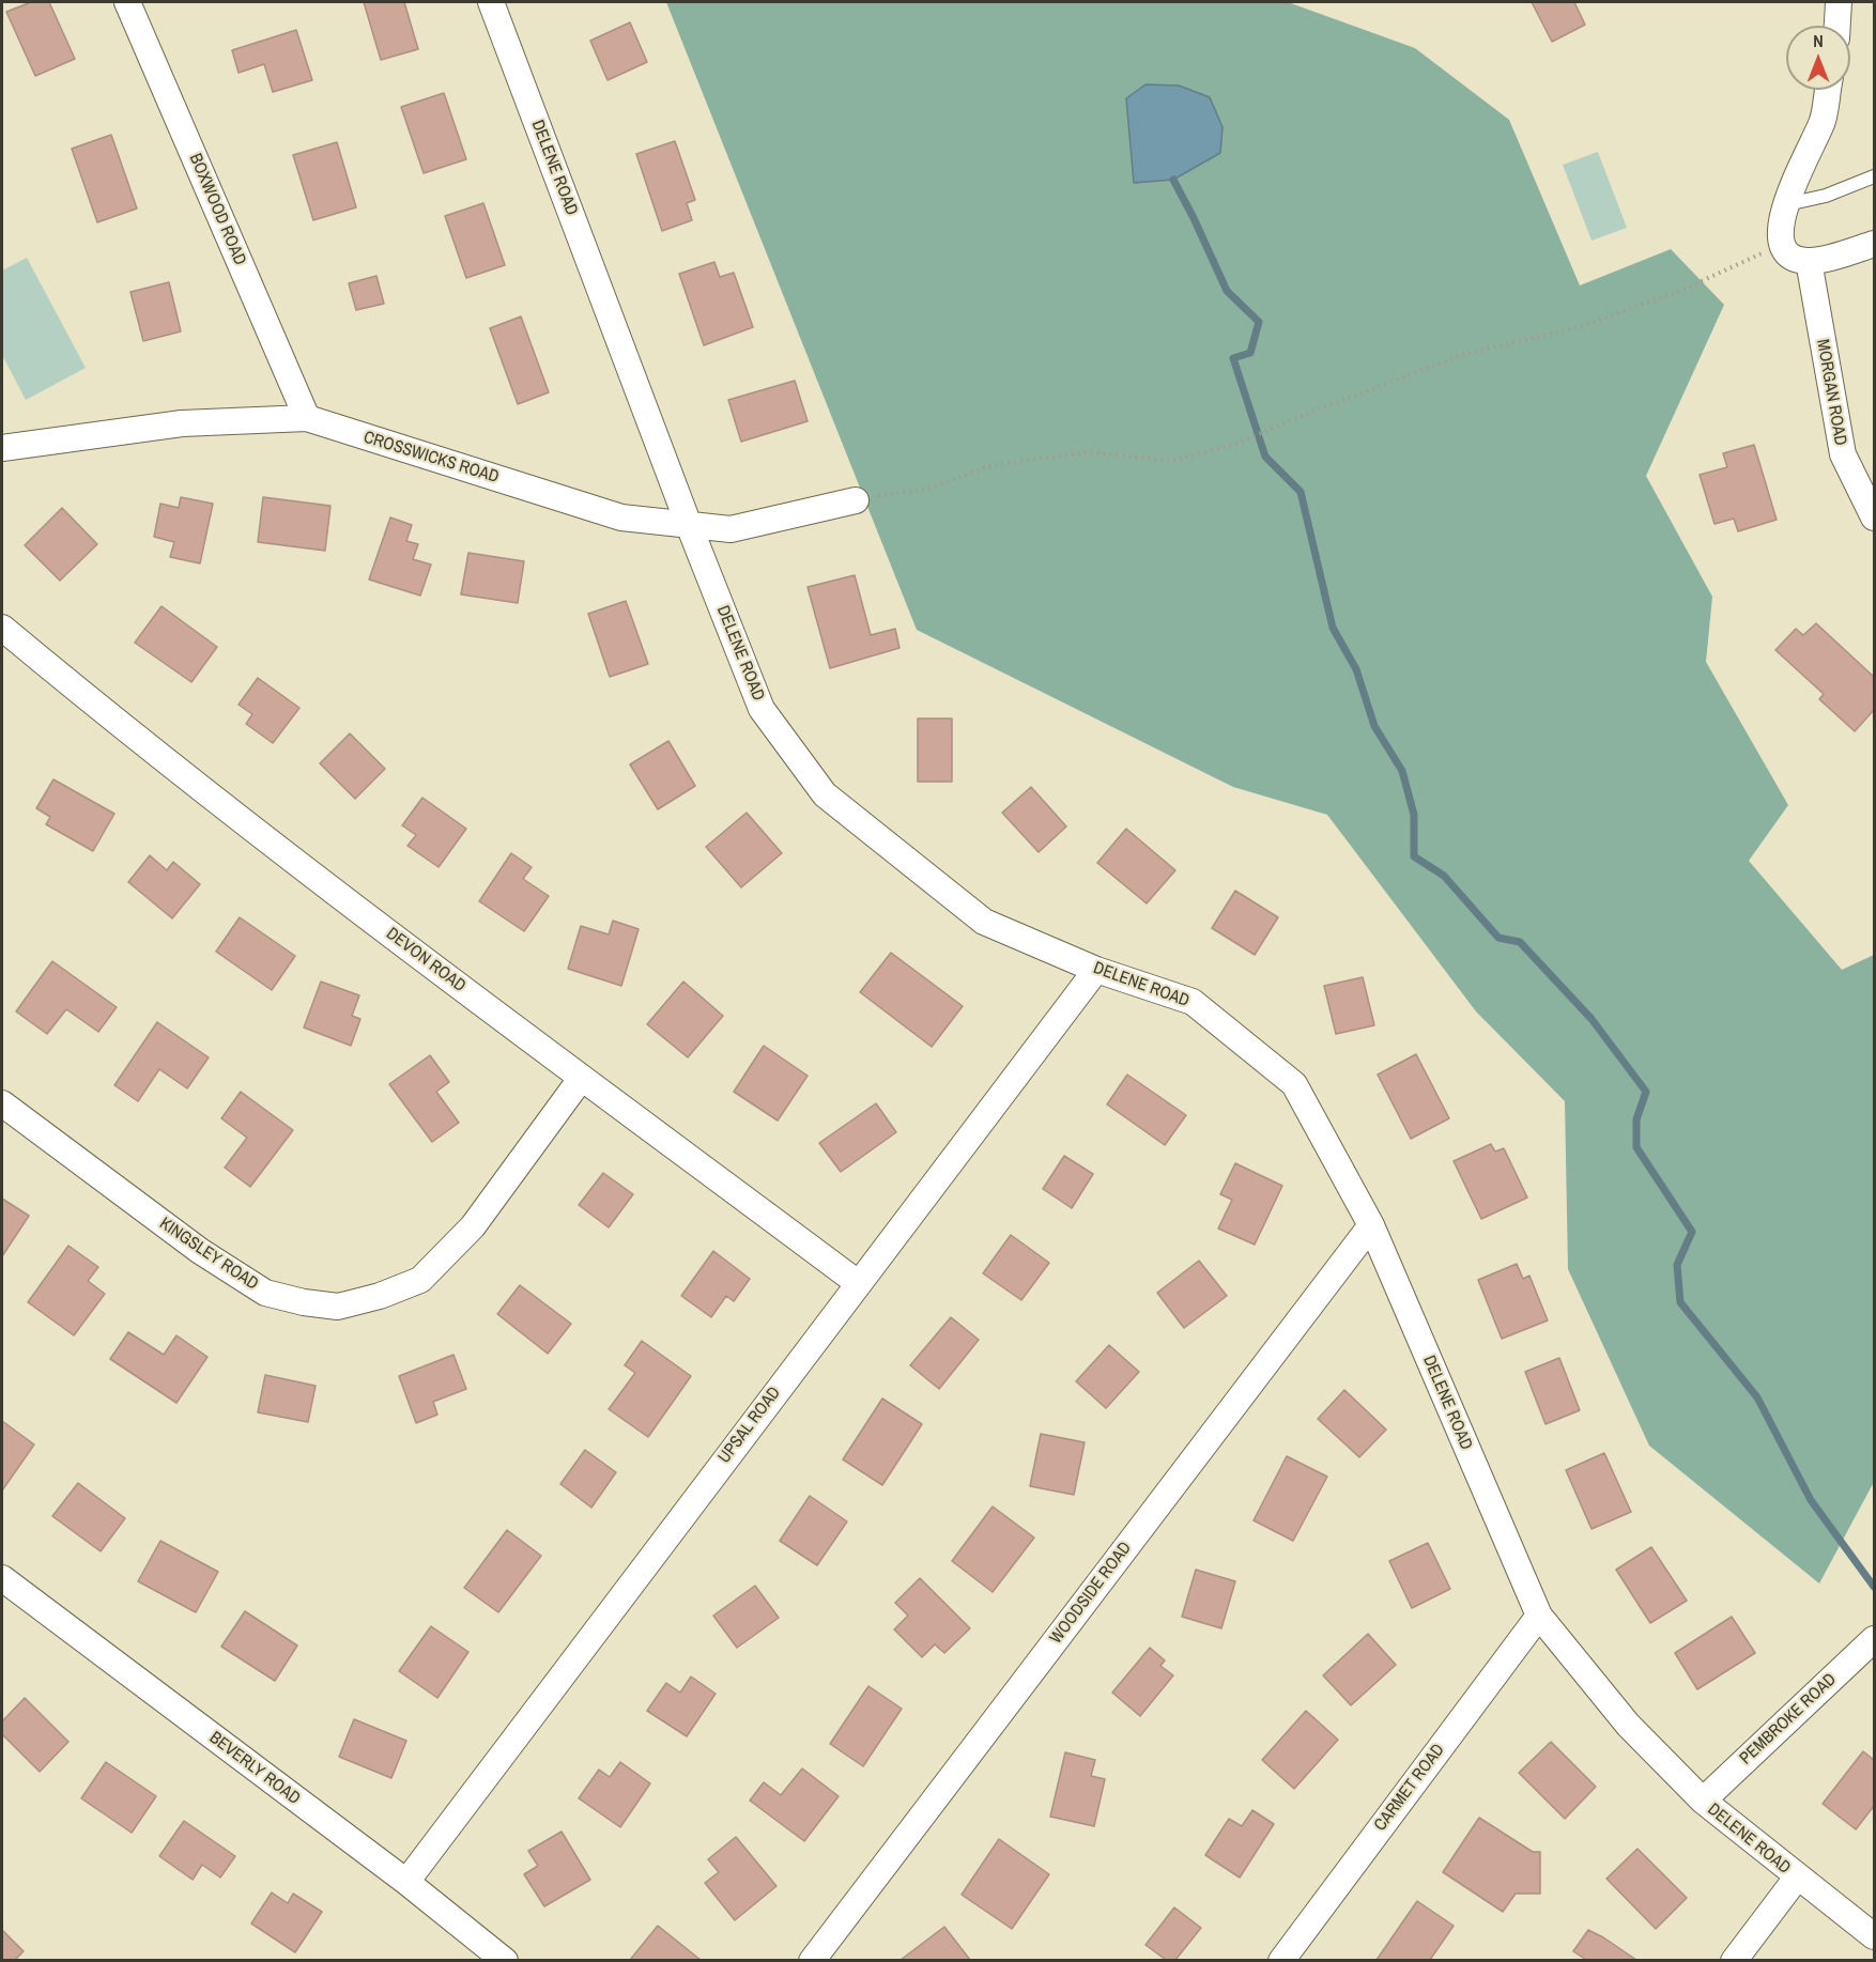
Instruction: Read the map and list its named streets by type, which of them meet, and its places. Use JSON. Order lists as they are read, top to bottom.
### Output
{
  "streets": {
    "street": [
      "DELENE ROAD",
      "BOXWOOD ROAD",
      "MORGAN ROAD",
      "CROSSWICKS ROAD",
      "DEVON ROAD",
      "KINGSLEY ROAD",
      "UPSAL ROAD",
      "WOODSIDE ROAD",
      "PEMBROKE ROAD",
      "BEVERLY ROAD",
      "CARMET ROAD"
    ]
  },
  "crossings": [
    ["DELENE ROAD", "CROSSWICKS ROAD"],
    ["DELENE ROAD", "UPSAL ROAD"],
    ["DELENE ROAD", "WOODSIDE ROAD"],
    ["DELENE ROAD", "PEMBROKE ROAD"],
    ["DELENE ROAD", "CARMET ROAD"],
    ["BOXWOOD ROAD", "CROSSWICKS ROAD"],
    ["DEVON ROAD", "KINGSLEY ROAD"],
    ["DEVON ROAD", "UPSAL ROAD"],
    ["UPSAL ROAD", "BEVERLY ROAD"]
  ],
  "north": "top"
}
